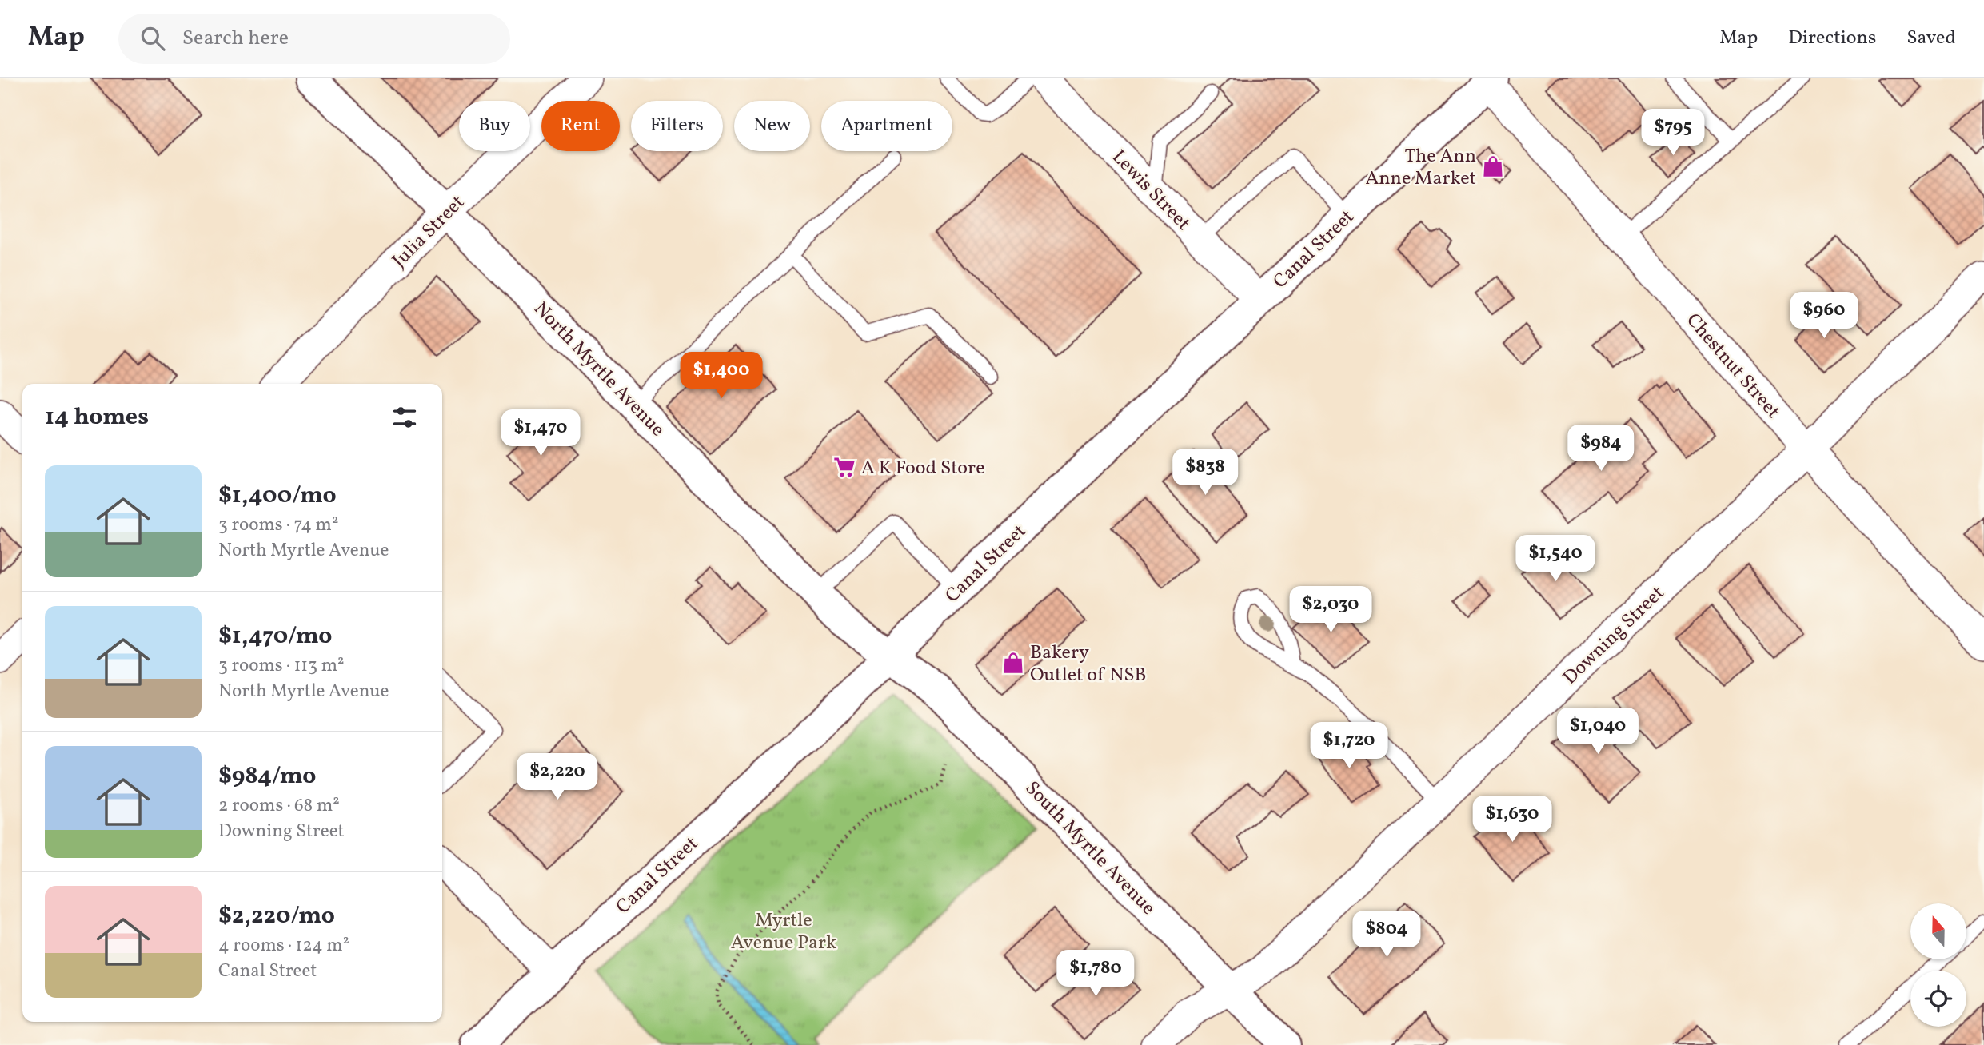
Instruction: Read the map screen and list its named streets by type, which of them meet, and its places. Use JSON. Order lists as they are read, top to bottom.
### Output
{
  "streets": {
    "main road": ["Canal Street", "North Myrtle Avenue", "South Myrtle Avenue"],
    "street": [
      "Lewis Street",
      "Julia Street",
      "Chestnut Street",
      "Downing Street"
    ]
  },
  "crossings": [
    ["Lewis Street", "Canal Street"],
    ["Julia Street", "North Myrtle Avenue"],
    ["Canal Street", "Chestnut Street"],
    ["Canal Street", "North Myrtle Avenue"],
    ["Canal Street", "South Myrtle Avenue"],
    ["Chestnut Street", "Downing Street"],
    ["North Myrtle Avenue", "South Myrtle Avenue"],
    ["Downing Street", "South Myrtle Avenue"]
  ],
  "parks": ["Myrtle Avenue Park"],
  "places": {
    "shop": ["The Ann Anne Market", "Bakery Outlet of NSB"],
    "supermarket": ["A K Food Store"]
  },
  "north": "top",
  "page": {
    "header": "Map",
    "search": "Search here",
    "nav": ["Map", "Directions", "Saved"],
    "chip": [
      "Buy",
      "Rent",
      "Filters",
      "New",
      "Apartment"
    ],
    "price": [
      "$795",
      "$960",
      "$1,400",
      "$1,470",
      "$984",
      "$838",
      "$1,540",
      "$2,030",
      "$1,040",
      "$1,720",
      "$2,220",
      "$1,630",
      "$804",
      "$1,780"
    ],
    "heading": "14 homes",
    "list": [
      {
        "name": "$1,400/mo",
        "note": "3 rooms · 74 m² · North Myrtle Avenue"
      },
      {
        "name": "$1,470/mo",
        "note": "3 rooms · 113 m² · North Myrtle Avenue"
      },
      {
        "name": "$984/mo",
        "note": "2 rooms · 68 m² · Downing Street"
      },
      {
        "name": "$2,220/mo",
        "note": "4 rooms · 124 m² · Canal Street"
      }
    ]
  }
}
